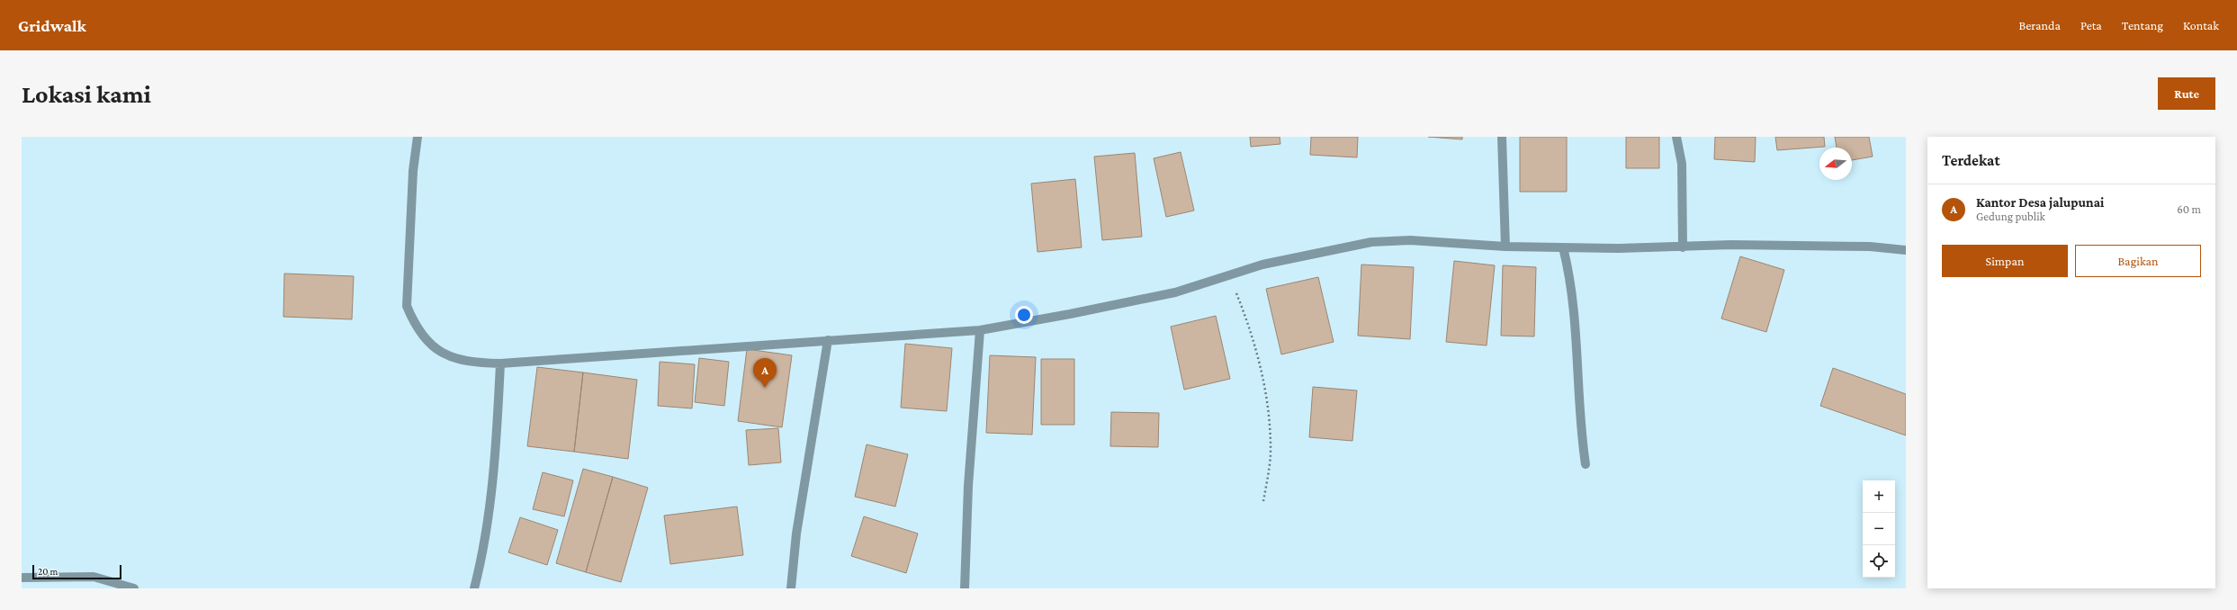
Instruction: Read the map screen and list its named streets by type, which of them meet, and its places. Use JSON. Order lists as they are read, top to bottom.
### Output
{
  "scale_bar": "20 m",
  "north": "left",
  "page": {
    "header": "Gridwalk",
    "nav": [
      "Beranda",
      "Peta",
      "Tentang",
      "Kontak"
    ],
    "buttons": [
      "Rute",
      ["Simpan", "Bagikan"]
    ],
    "title": "Lokasi kami",
    "heading": "Terdekat",
    "list": [
      {
        "mark": "A",
        "name": "Kantor Desa jalupunai",
        "note": "Gedung publik",
        "value": "60 m"
      }
    ],
    "pins": "A",
    "map_buttons": ["+", "−"],
    "scale": "20 m"
  }
}
